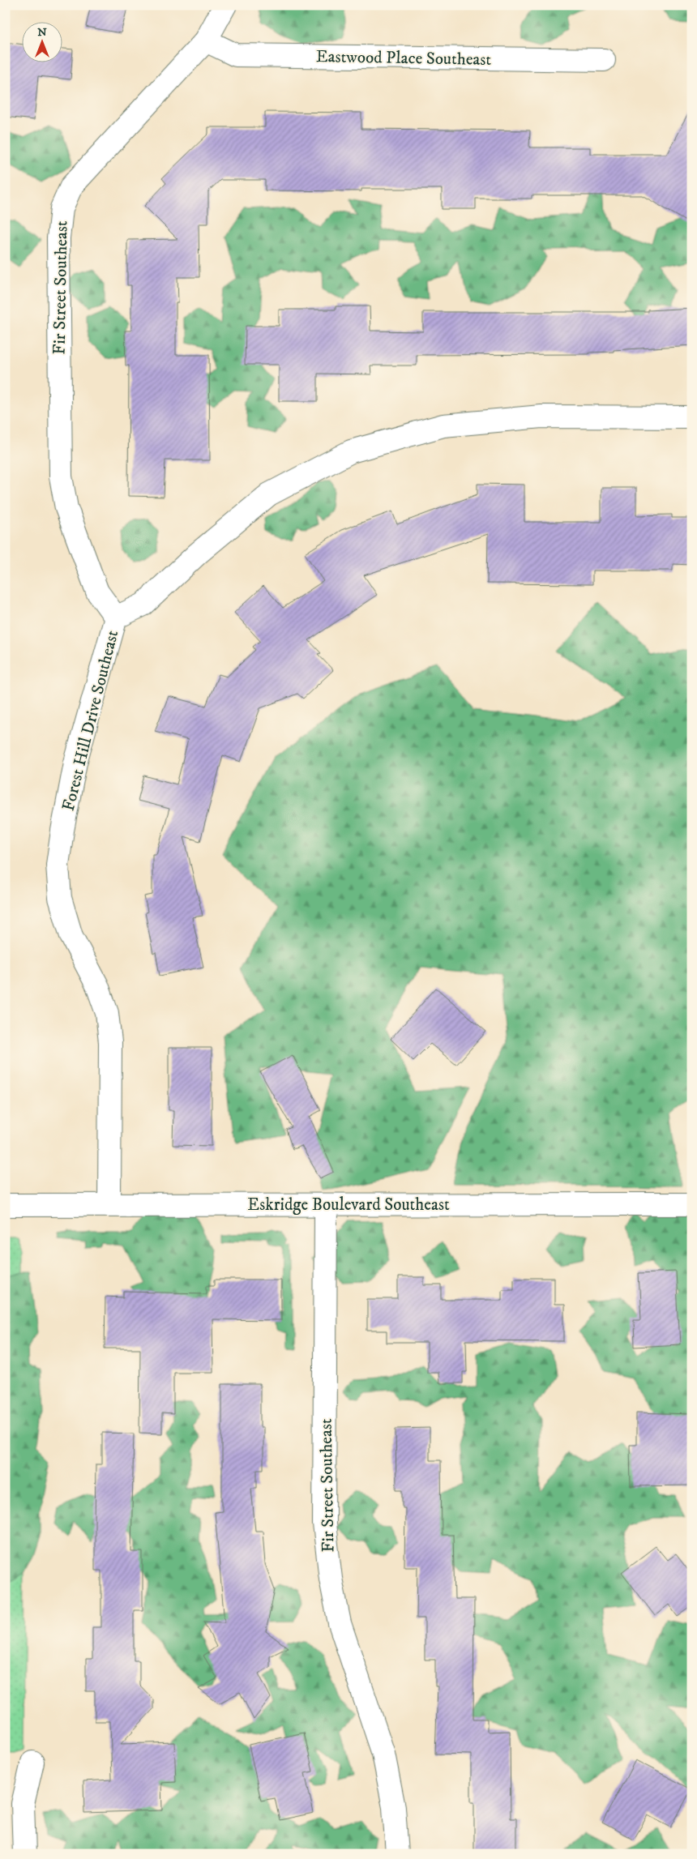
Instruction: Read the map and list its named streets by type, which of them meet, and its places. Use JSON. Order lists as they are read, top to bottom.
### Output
{
  "streets": {
    "street": [
      "Eastwood Place Southeast",
      "Fir Street Southeast",
      "Forest Hill Drive Southeast",
      "Eskridge Boulevard Southeast"
    ]
  },
  "crossings": [
    ["Eastwood Place Southeast", "Fir Street Southeast"],
    ["Fir Street Southeast", "Forest Hill Drive Southeast"],
    ["Fir Street Southeast", "Eskridge Boulevard Southeast"],
    ["Forest Hill Drive Southeast", "Eskridge Boulevard Southeast"]
  ],
  "north": "top"
}
